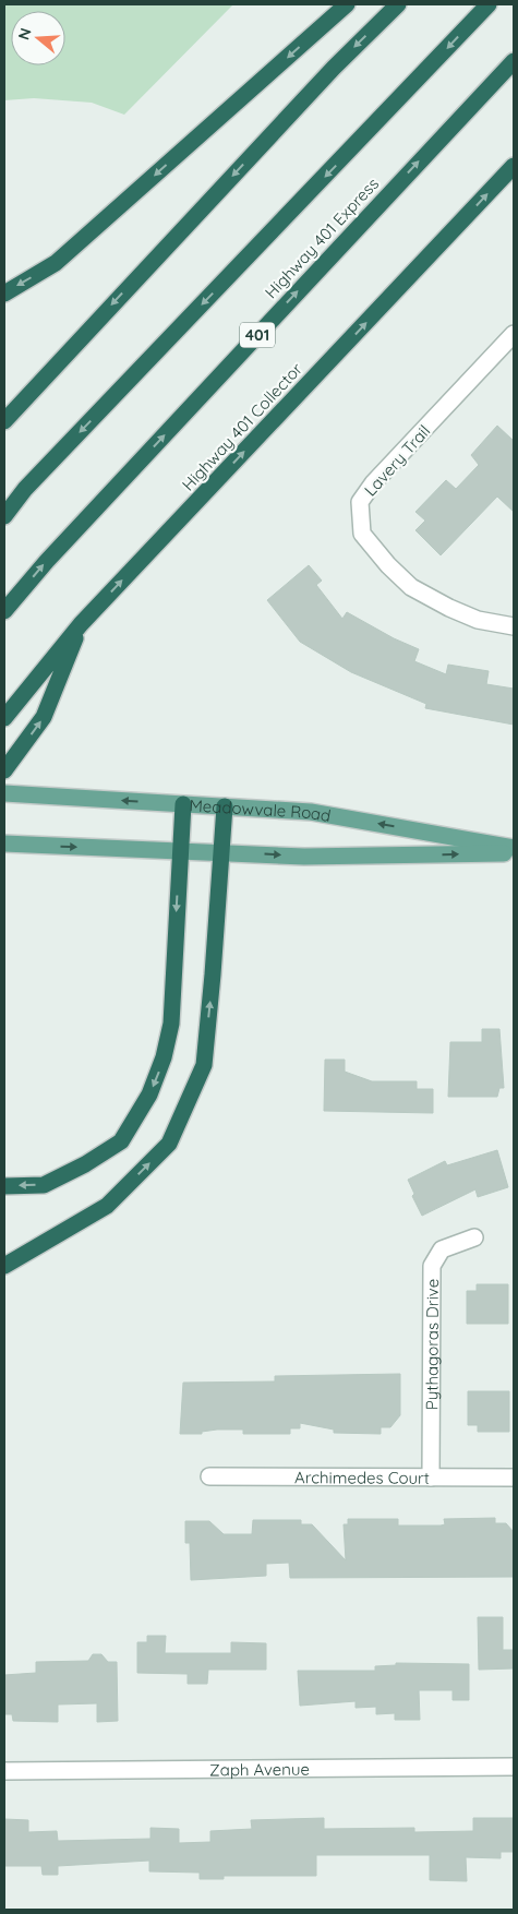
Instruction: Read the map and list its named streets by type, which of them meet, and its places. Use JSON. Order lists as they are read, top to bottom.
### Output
{
  "streets": {
    "highway": ["Highway 401 Express", "401", "Highway 401 Collector"],
    "main road": ["Meadowvale Road"],
    "street": [
      "Lavery Trail",
      "Pythagoras Drive",
      "Archimedes Court",
      "Zaph Avenue"
    ]
  },
  "crossings": [
    ["Pythagoras Drive", "Archimedes Court"]
  ],
  "north": "left"
}
